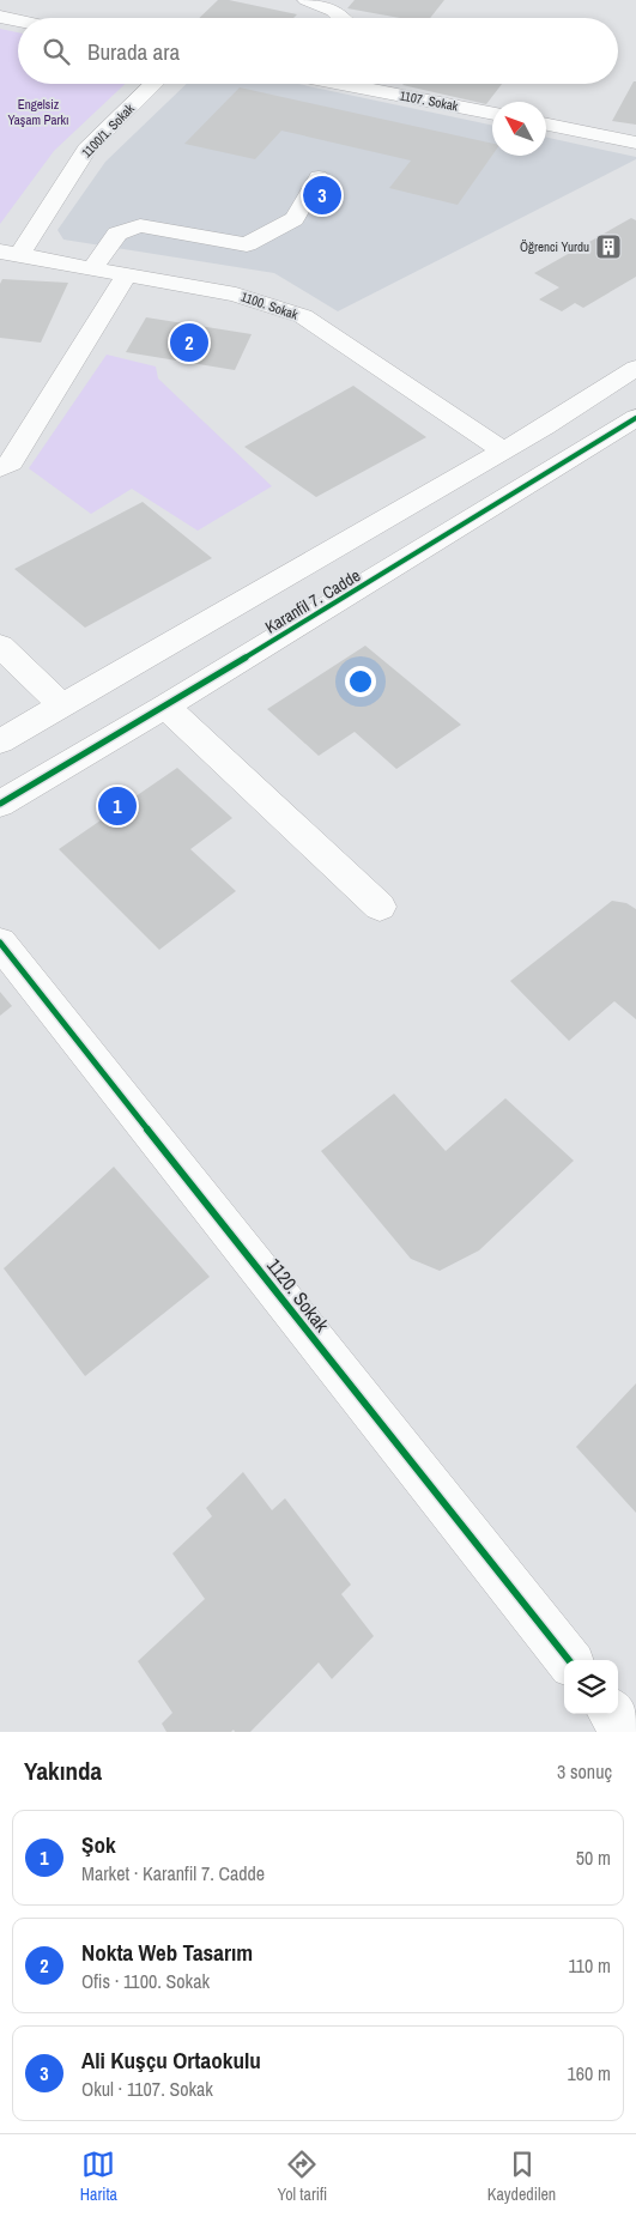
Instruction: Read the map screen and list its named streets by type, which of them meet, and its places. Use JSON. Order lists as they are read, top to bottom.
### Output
{
  "streets": {
    "street": [
      "1107. Sokak",
      "1100/1. Sokak",
      "1100. Sokak",
      "Karanfil 7. Cadde",
      "1120. Sokak"
    ]
  },
  "crossings": [
    ["1100/1. Sokak", "1100. Sokak"],
    ["1100. Sokak", "Karanfil 7. Cadde"]
  ],
  "parks": ["Engelsiz Yaşam Parkı"],
  "places": {
    "building": ["Öğrenci Yurdu"]
  },
  "north": "top left",
  "page": {
    "search": "Burada ara",
    "pins": ["3", "2", "1"],
    "heading": ["Yakında", "3 sonuç"],
    "list": [
      {
        "mark": "1",
        "name": "Şok",
        "note": "Market · Karanfil 7. Cadde",
        "value": "50 m"
      },
      {
        "mark": "2",
        "name": "Nokta Web Tasarım",
        "note": "Ofis · 1100. Sokak",
        "value": "110 m"
      },
      {
        "mark": "3",
        "name": "Ali Kuşçu Ortaokulu",
        "note": "Okul · 1107. Sokak",
        "value": "160 m"
      }
    ],
    "nav": ["Harita", "Yol tarifi", "Kaydedilen"]
  }
}
